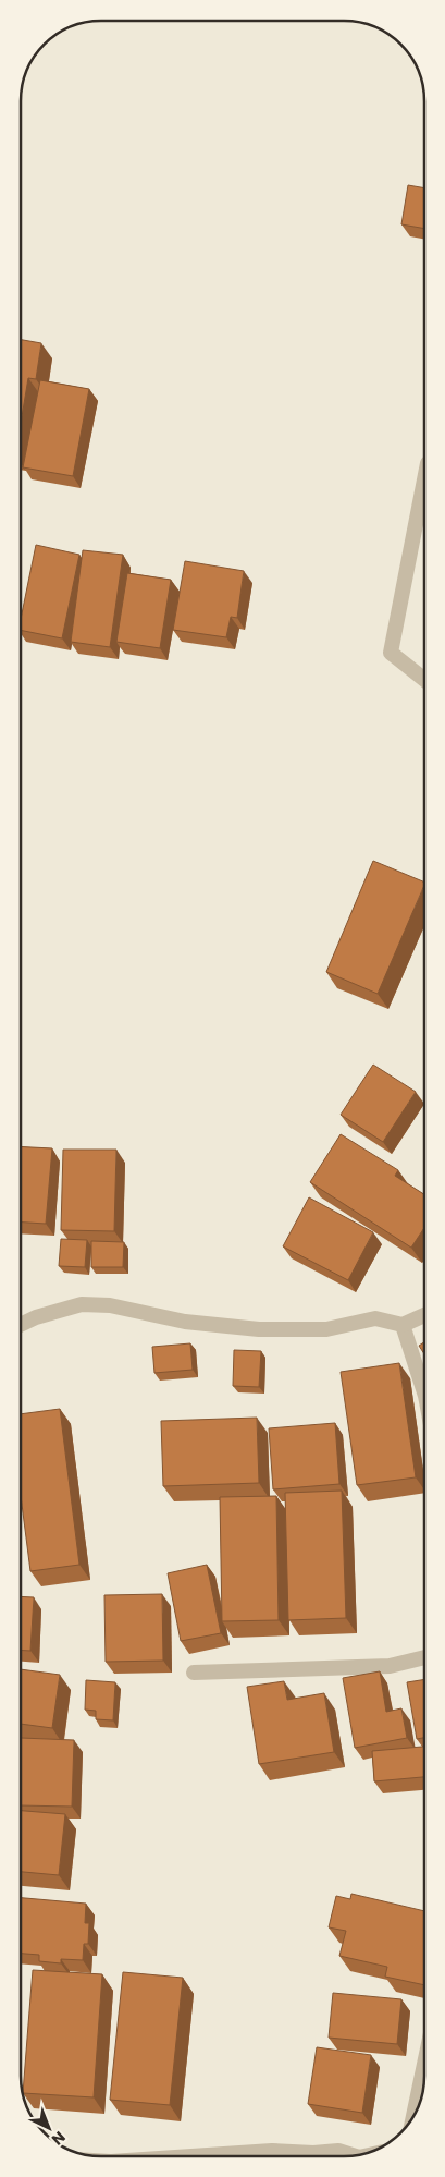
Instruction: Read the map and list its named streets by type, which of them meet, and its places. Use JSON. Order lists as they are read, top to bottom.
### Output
{
  "north": "bottom right"
}
